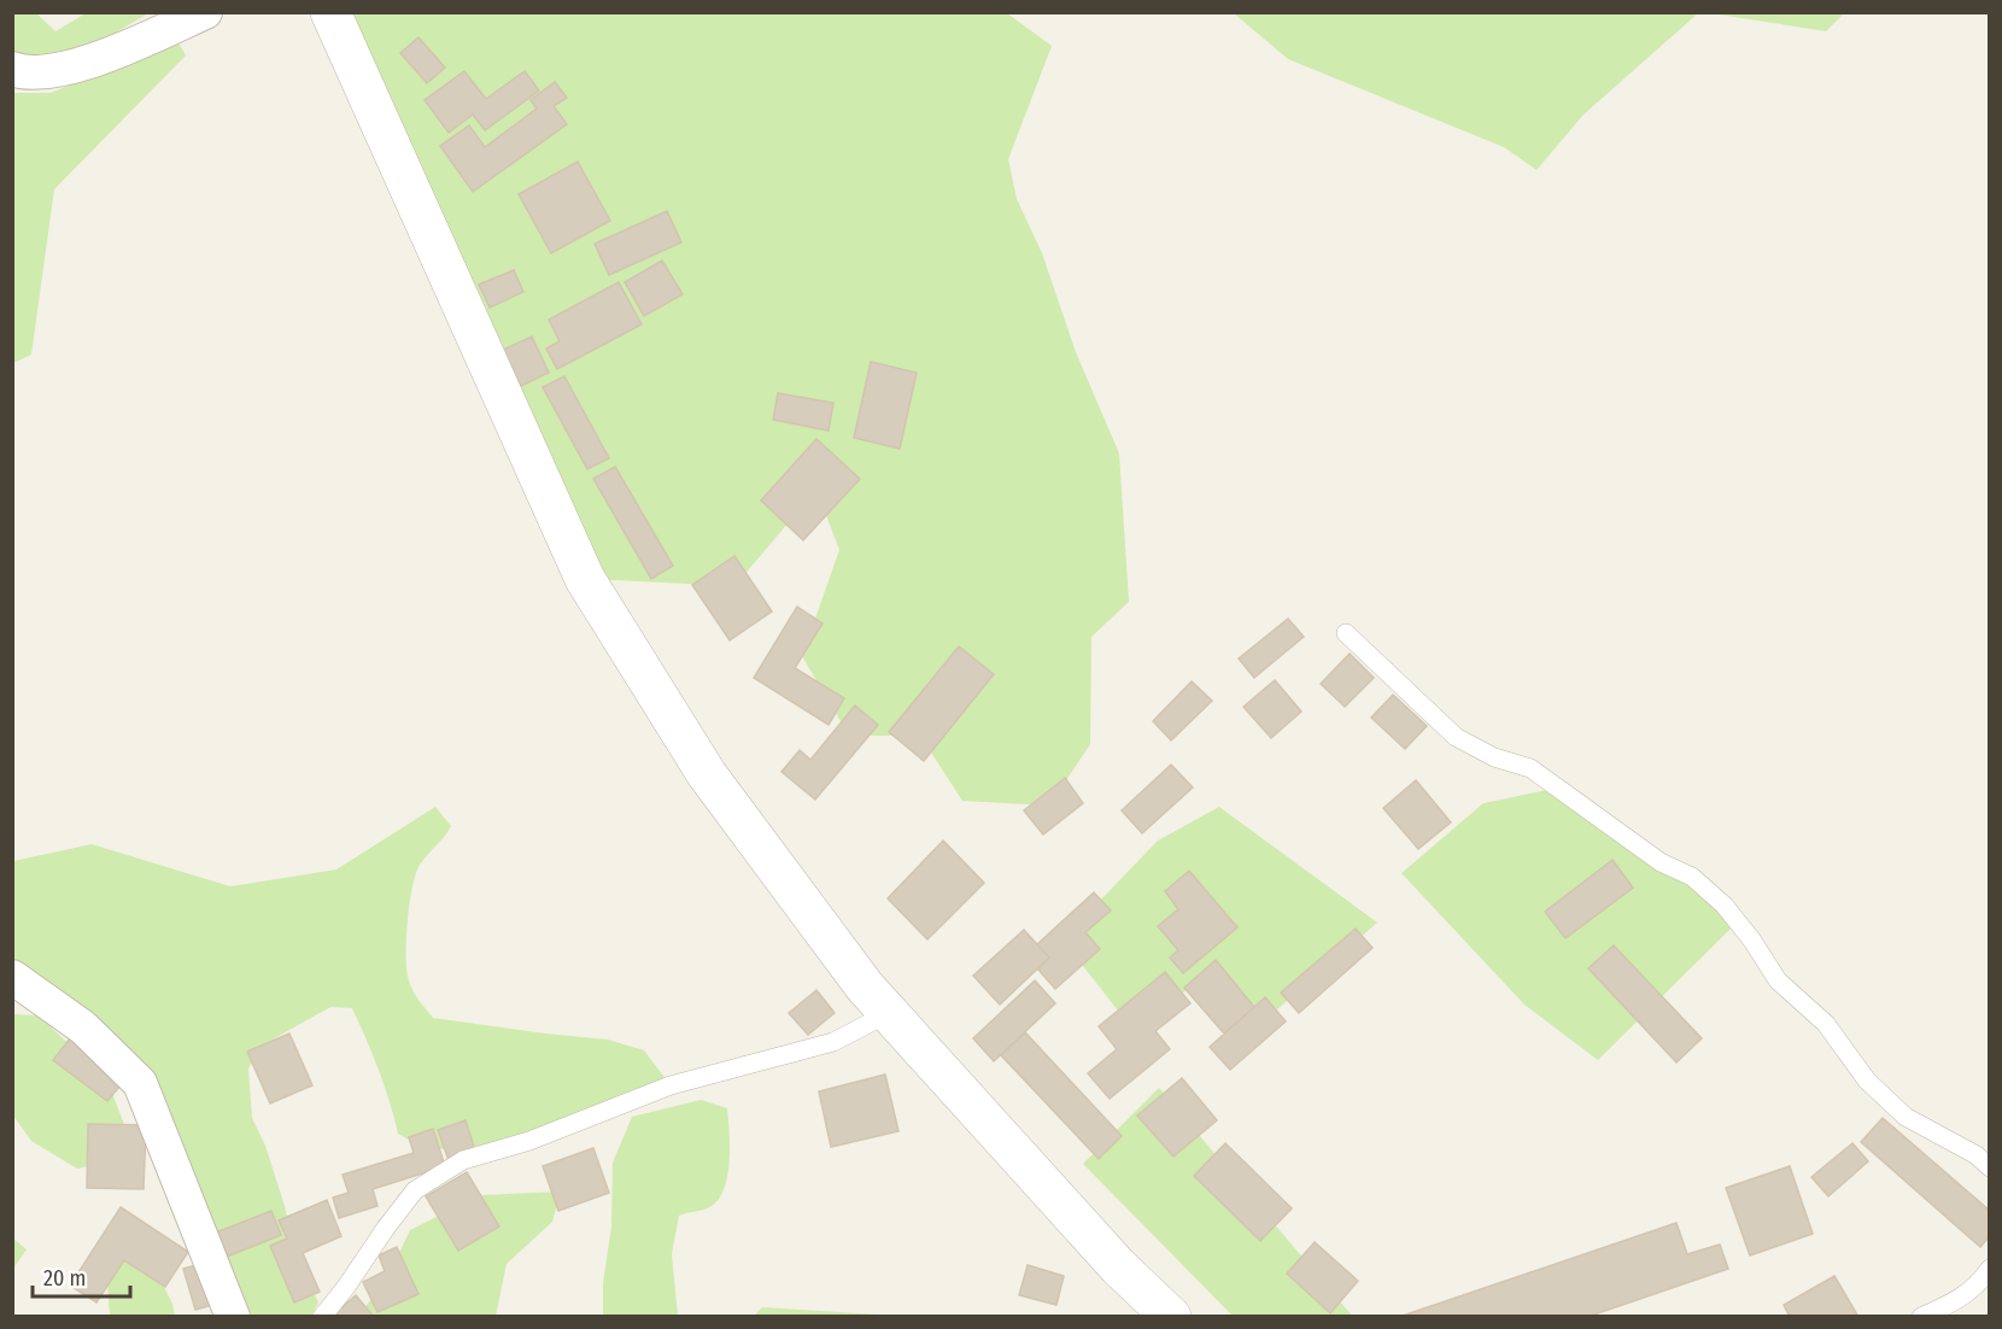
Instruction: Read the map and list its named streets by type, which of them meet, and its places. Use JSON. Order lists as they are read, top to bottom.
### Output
{
  "scale_bar": "20 m"
}
